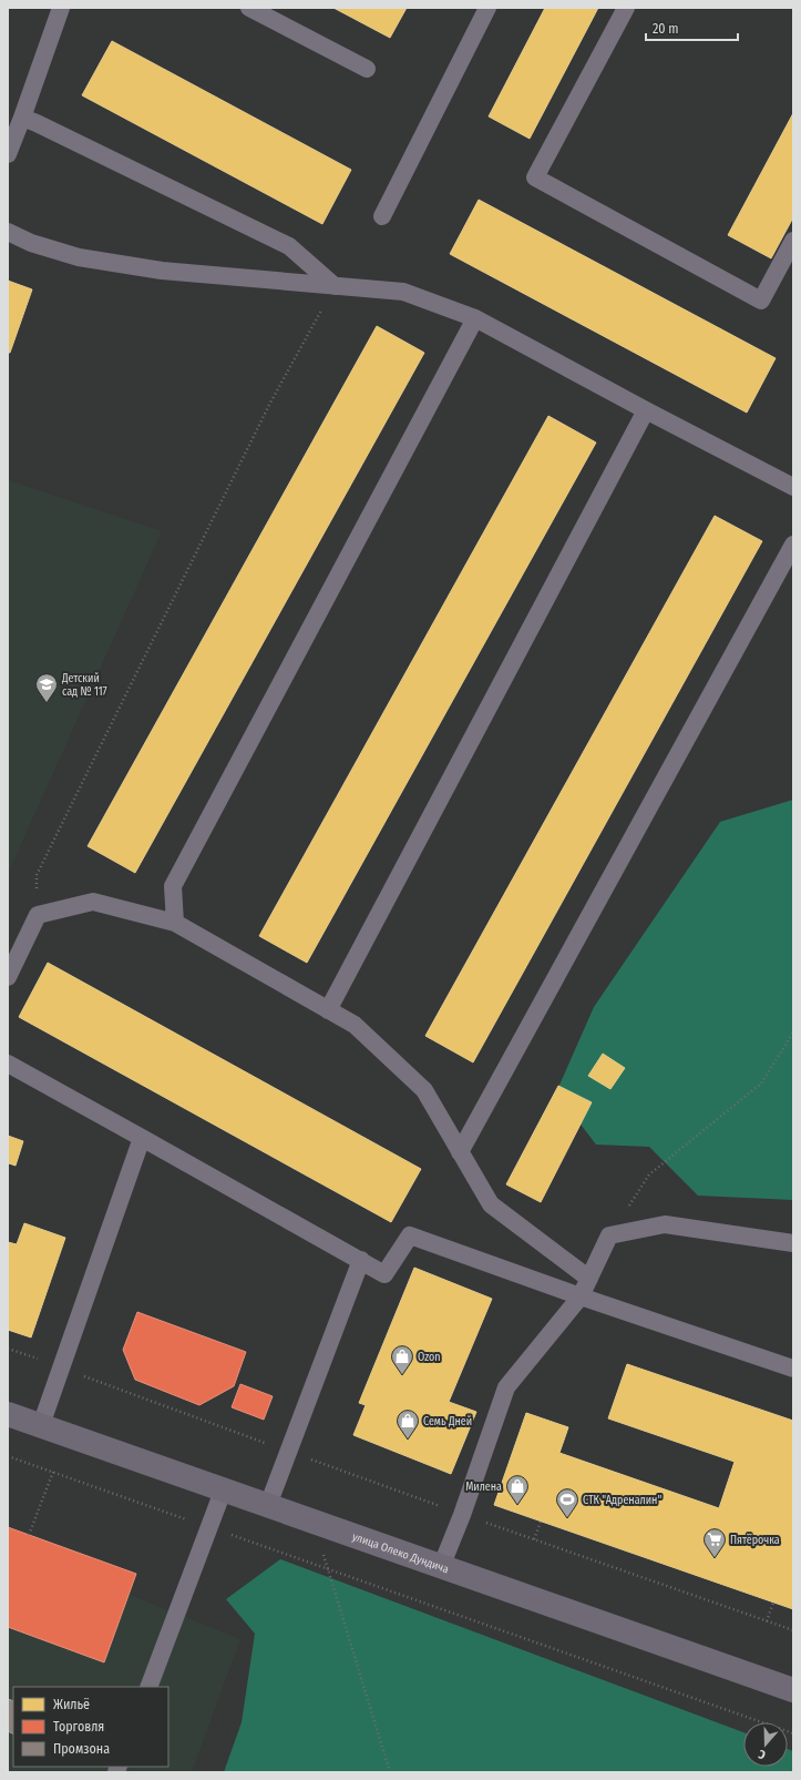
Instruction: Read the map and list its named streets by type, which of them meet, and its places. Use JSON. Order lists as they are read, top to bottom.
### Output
{
  "streets": {
    "street": ["улица Олеко Дундича"]
  },
  "places": {
    "school or university": ["Детский сад № 117"],
    "shop": ["Ozon", "Семь Дней", "Милена"],
    "sports": ["СТК \"Адреналин\""],
    "supermarket": ["Пятёрочка"]
  },
  "legend": ["Жильё", "Торговля", "Промзона"],
  "scale_bar": "20 m",
  "north": "bottom"
}
